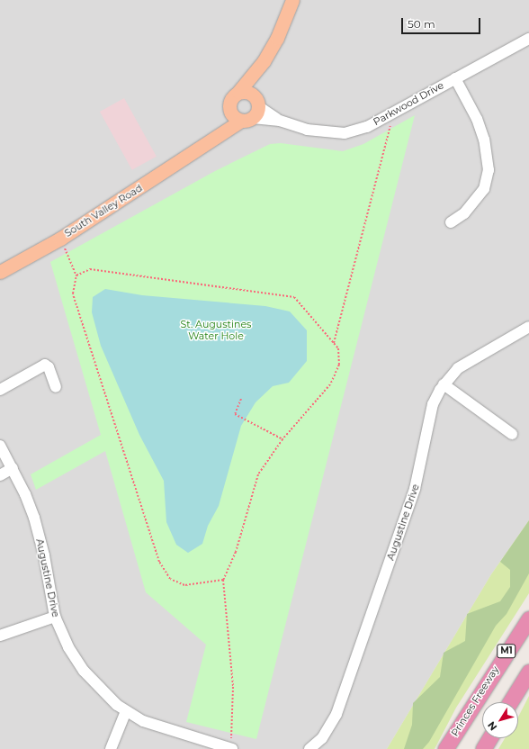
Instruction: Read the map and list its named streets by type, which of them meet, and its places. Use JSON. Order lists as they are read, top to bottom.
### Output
{
  "streets": {
    "highway": ["M1", "Princes Freeway"],
    "main road": ["South Valley Road"],
    "street": ["Parkwood Drive", "Augustine Drive"]
  },
  "crossings": [
    ["Parkwood Drive", "South Valley Road"]
  ],
  "parks": ["St. Augustines Water Hole"],
  "scale_bar": "50 m",
  "north": "bottom left"
}
